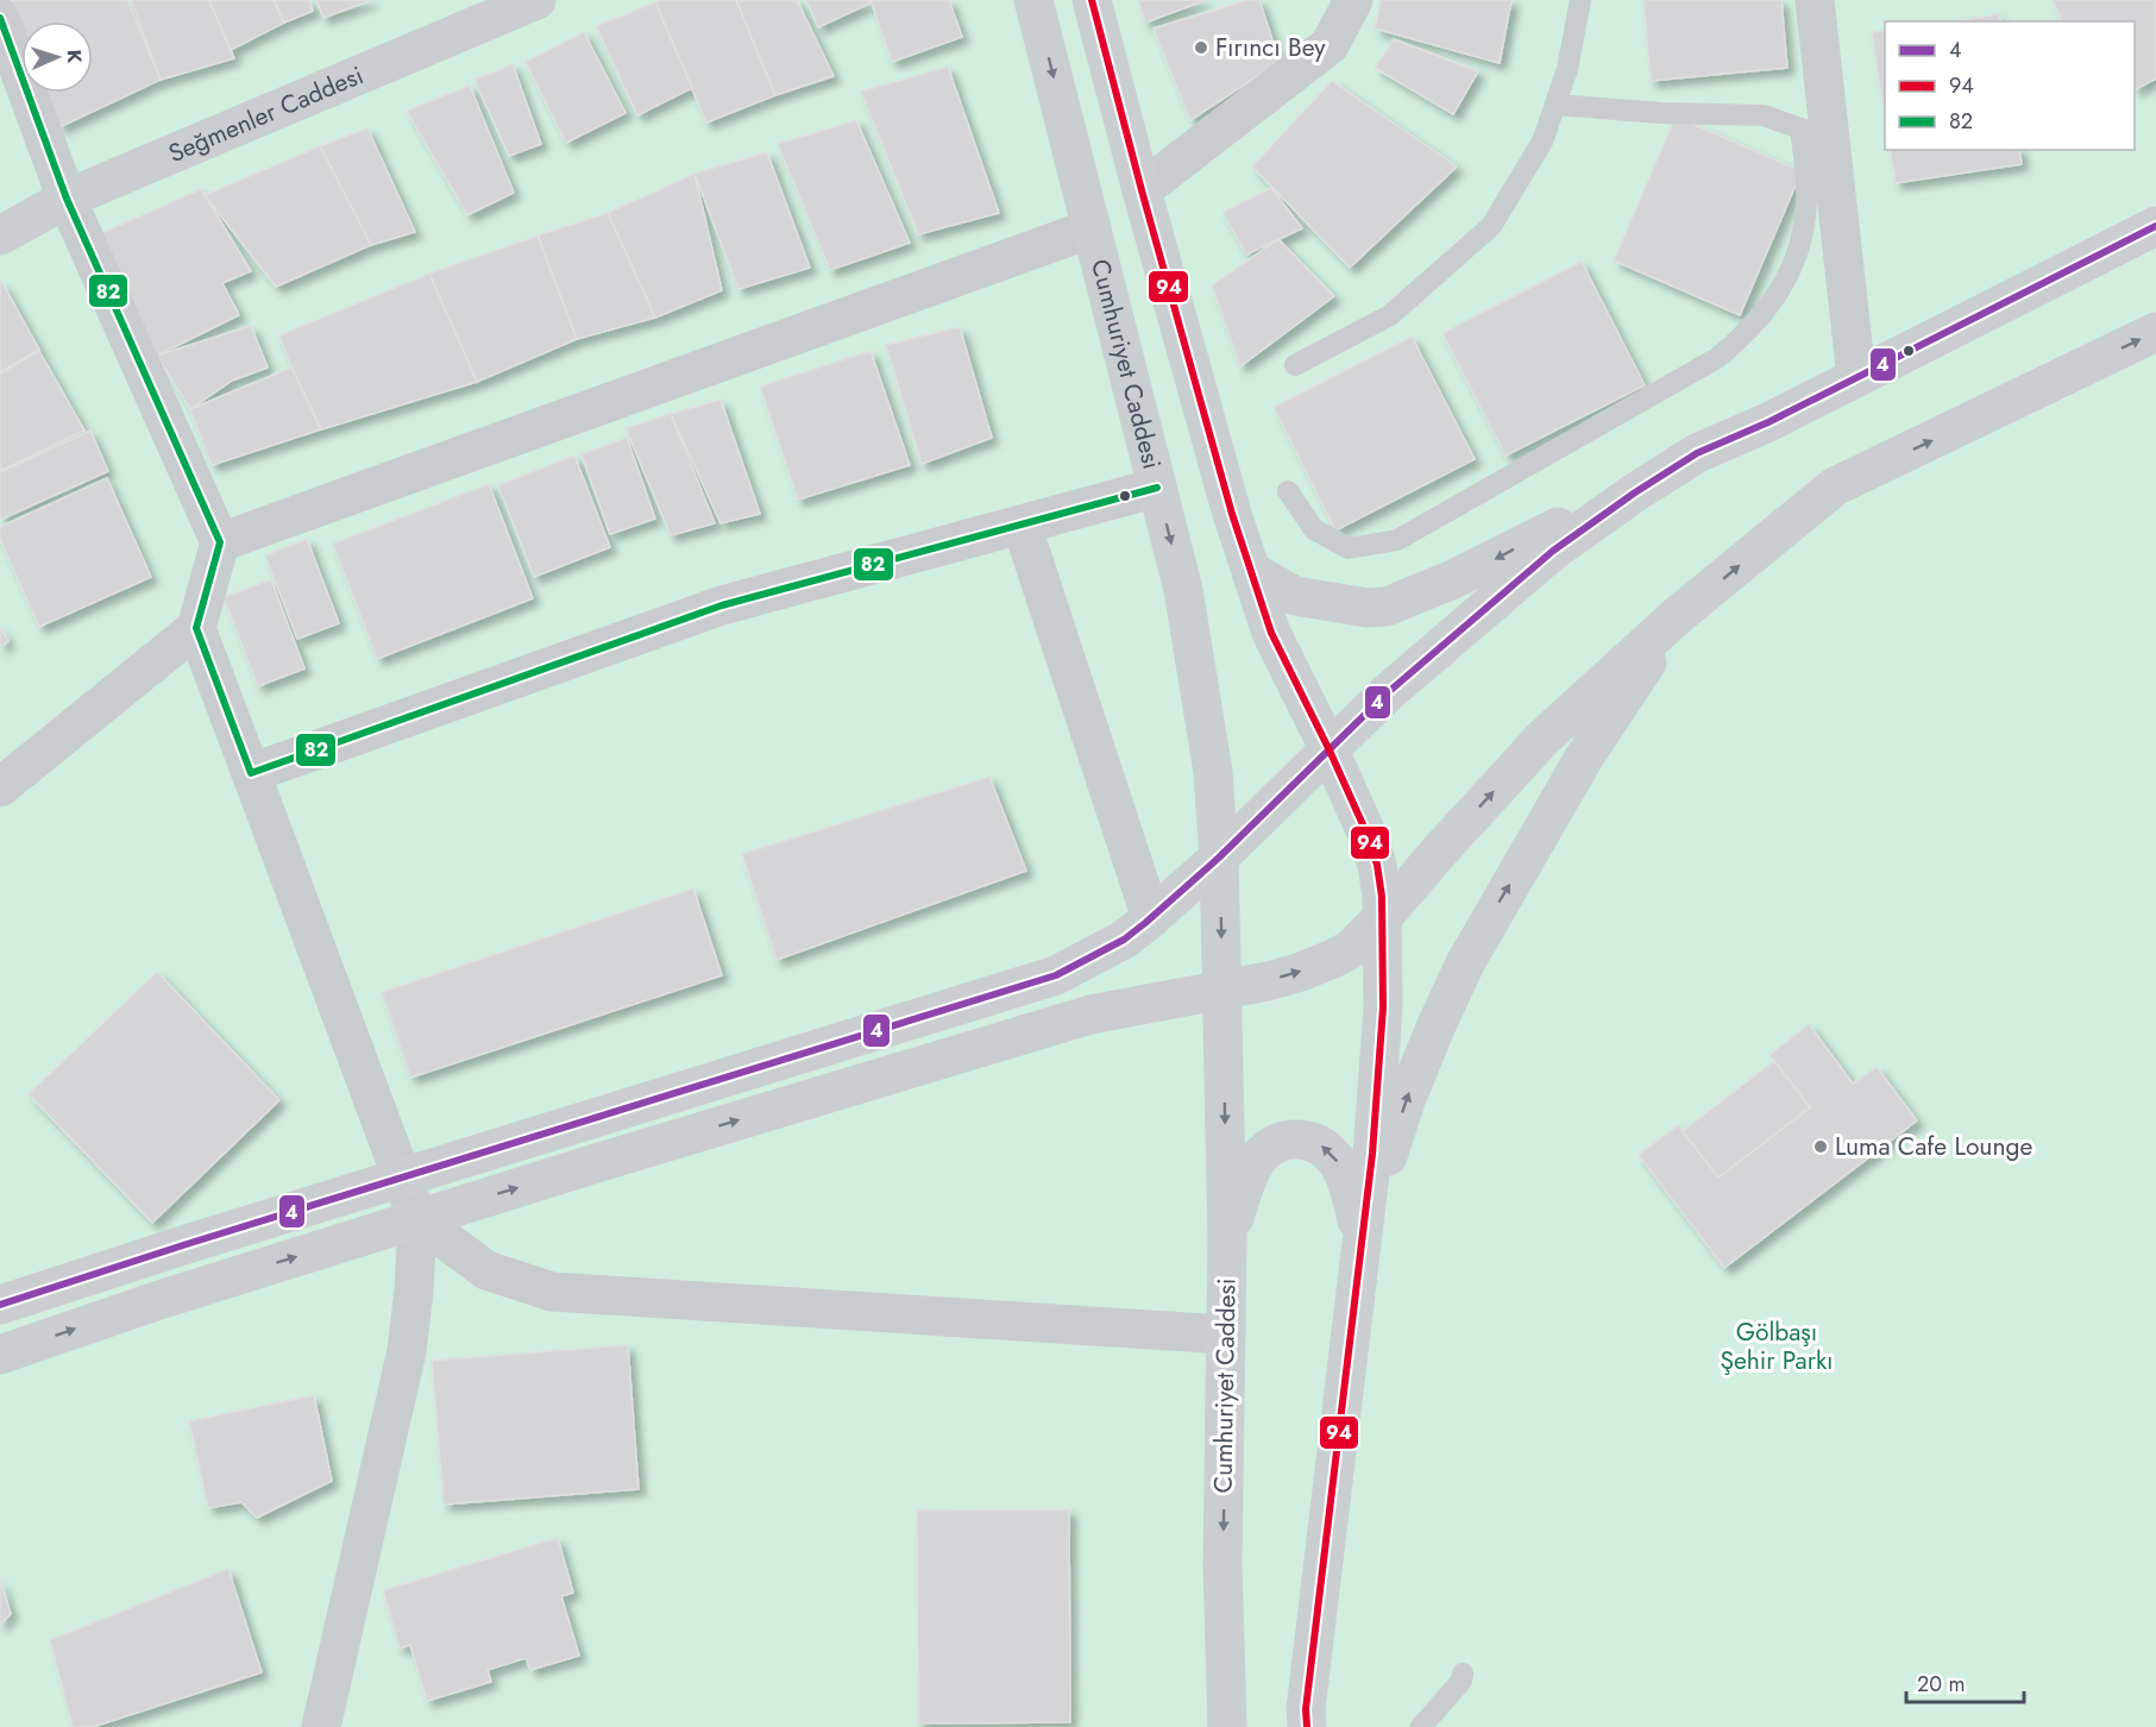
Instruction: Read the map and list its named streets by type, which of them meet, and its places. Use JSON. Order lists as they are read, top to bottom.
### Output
{
  "streets": {
    "main road": ["Seğmenler Caddesi", "Cumhuriyet Caddesi"]
  },
  "parks": ["Gölbaşı Şehir Parkı"],
  "places": ["Fırıncı Bey", "Luma Cafe Lounge"],
  "lines": ["transit line 94", "transit line 82", "transit line 4"],
  "legend": ["4", "94", "82"],
  "scale_bar": "20 m",
  "north": "right"
}
